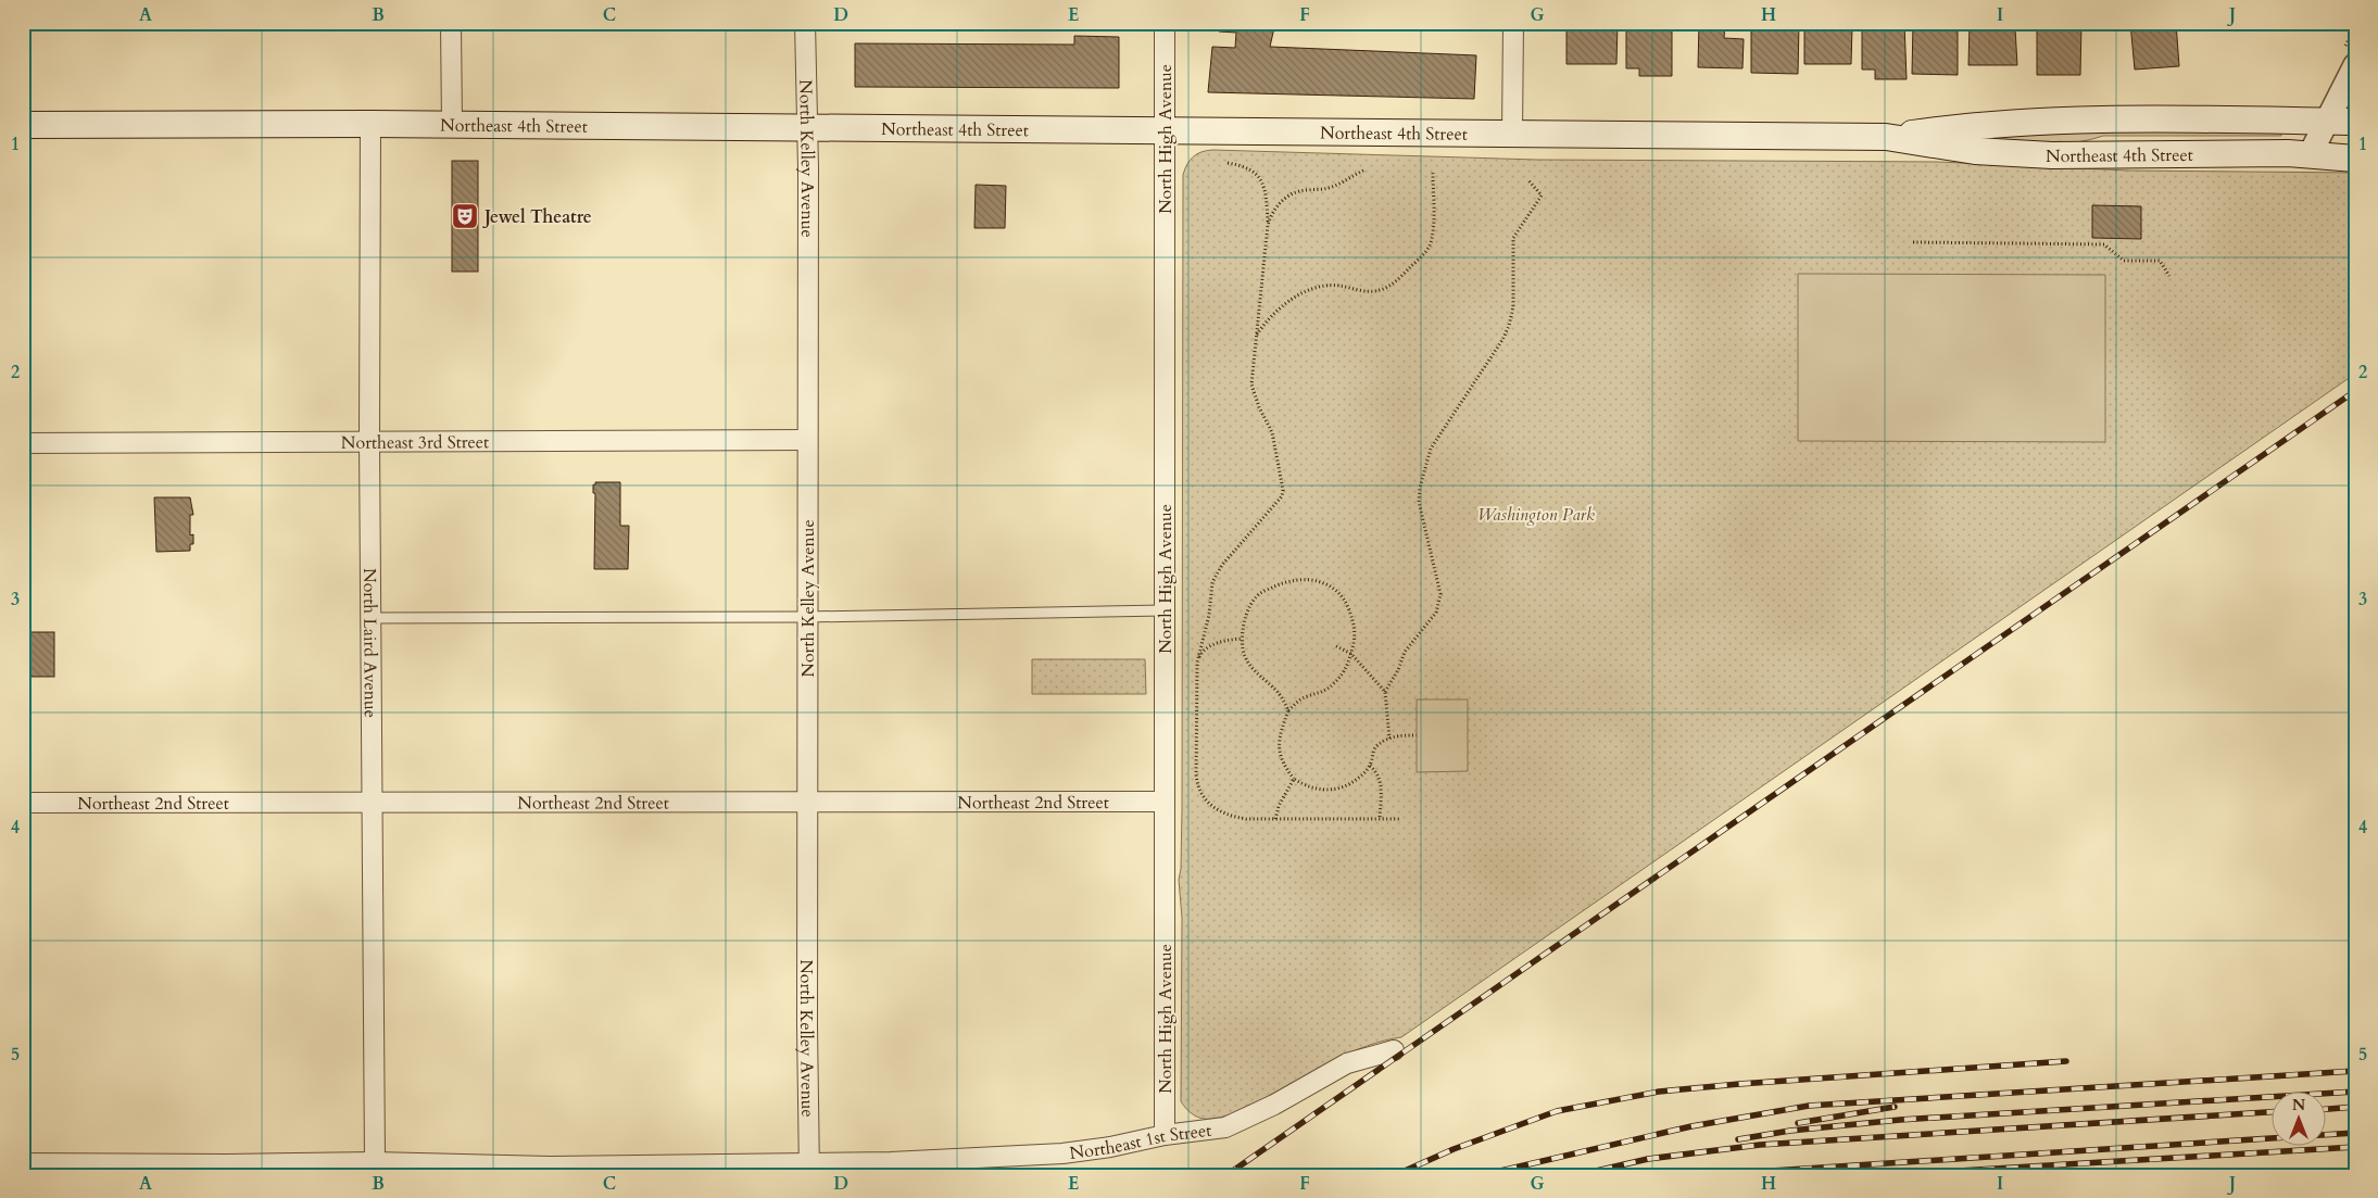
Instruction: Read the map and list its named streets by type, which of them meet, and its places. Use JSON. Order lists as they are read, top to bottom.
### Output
{
  "streets": {
    "main road": ["Northeast 4th Street"],
    "street": [
      "North High Avenue",
      "North Kelley Avenue",
      "Northeast 3rd Street",
      "North Laird Avenue",
      "Northeast 2nd Street",
      "Northeast 1st Street"
    ]
  },
  "crossings": [
    ["Northeast 4th Street", "North High Avenue"],
    ["Northeast 4th Street", "North Kelley Avenue"],
    ["Northeast 4th Street", "North Laird Avenue"],
    ["North High Avenue", "Northeast 2nd Street"],
    ["North High Avenue", "Northeast 1st Street"],
    ["North Kelley Avenue", "Northeast 3rd Street"],
    ["North Kelley Avenue", "Northeast 2nd Street"],
    ["North Kelley Avenue", "Northeast 1st Street"],
    ["Northeast 3rd Street", "North Laird Avenue"],
    ["North Laird Avenue", "Northeast 2nd Street"],
    ["North Laird Avenue", "Northeast 1st Street"]
  ],
  "parks": ["Washington Park"],
  "places": {
    "theatre": ["Jewel Theatre"]
  },
  "north": "top",
  "grid": {
    "columns": [
      "A",
      "B",
      "C",
      "D",
      "E",
      "F",
      "G",
      "H",
      "I",
      "J"
    ],
    "rows": [
      "1",
      "2",
      "3",
      "4",
      "5"
    ]
  }
}
